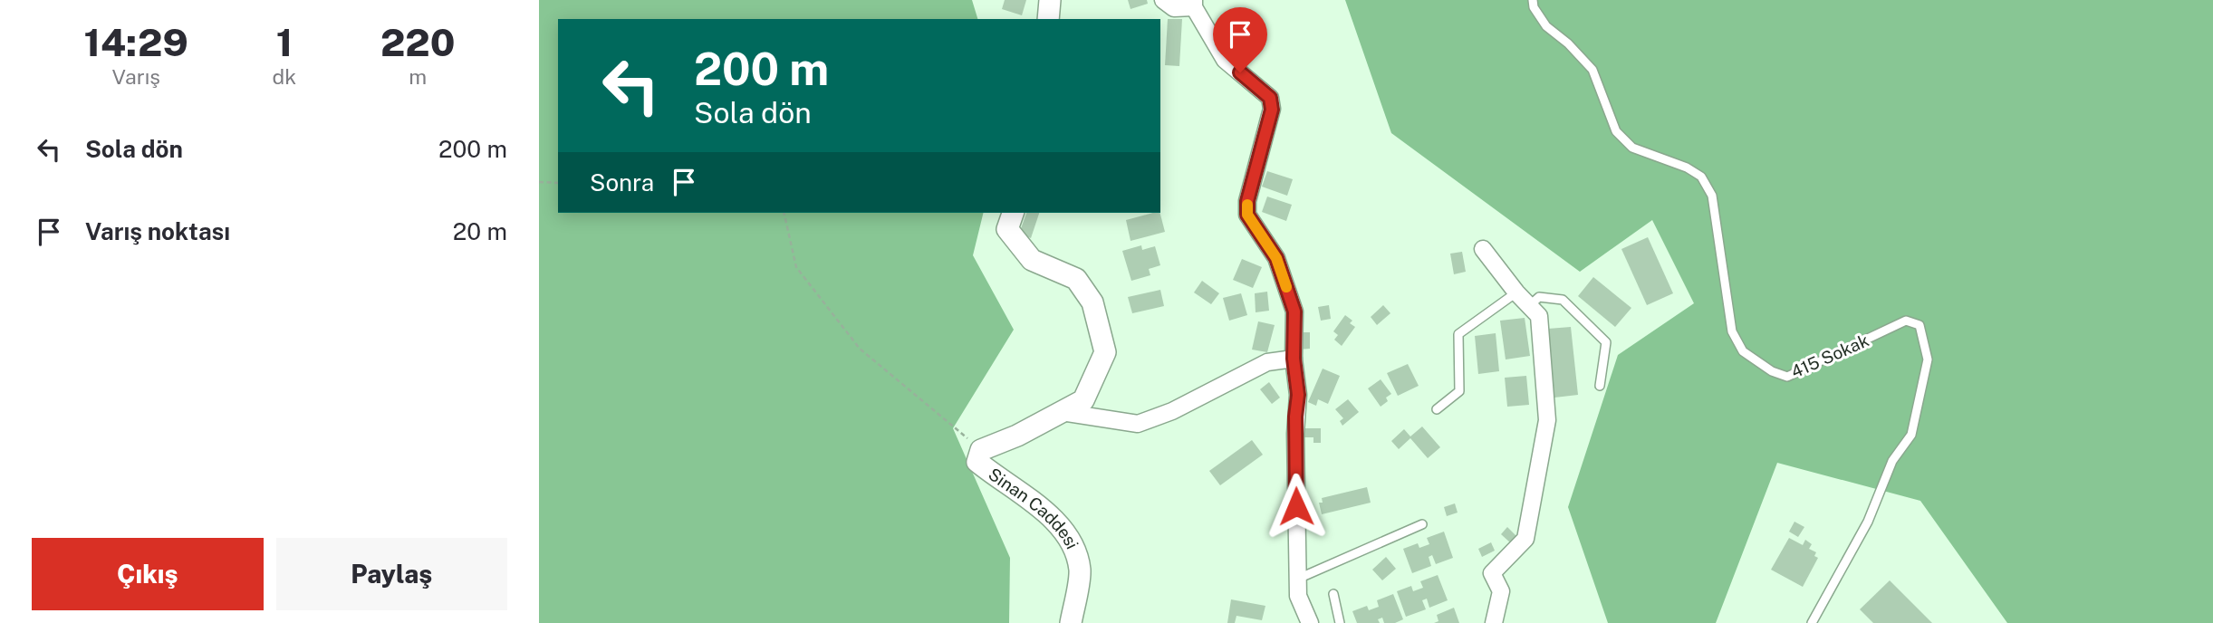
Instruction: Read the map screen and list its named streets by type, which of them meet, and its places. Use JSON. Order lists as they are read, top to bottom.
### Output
{
  "streets": {
    "street": ["Sinan Caddesi"],
    "lane": ["415 Sokak"]
  },
  "page": {
    "eta": [
      "14:29",
      "Varış",
      "1",
      "dk",
      "220",
      "m"
    ],
    "turn": ["200 m", "Sola dön"],
    "list": [
      {
        "name": "Sola dön",
        "value": "200 m"
      },
      {
        "name": "Varış noktası",
        "value": "20 m"
      }
    ],
    "then": "Sonra",
    "buttons": ["Çıkış", "Paylaş"]
  }
}
